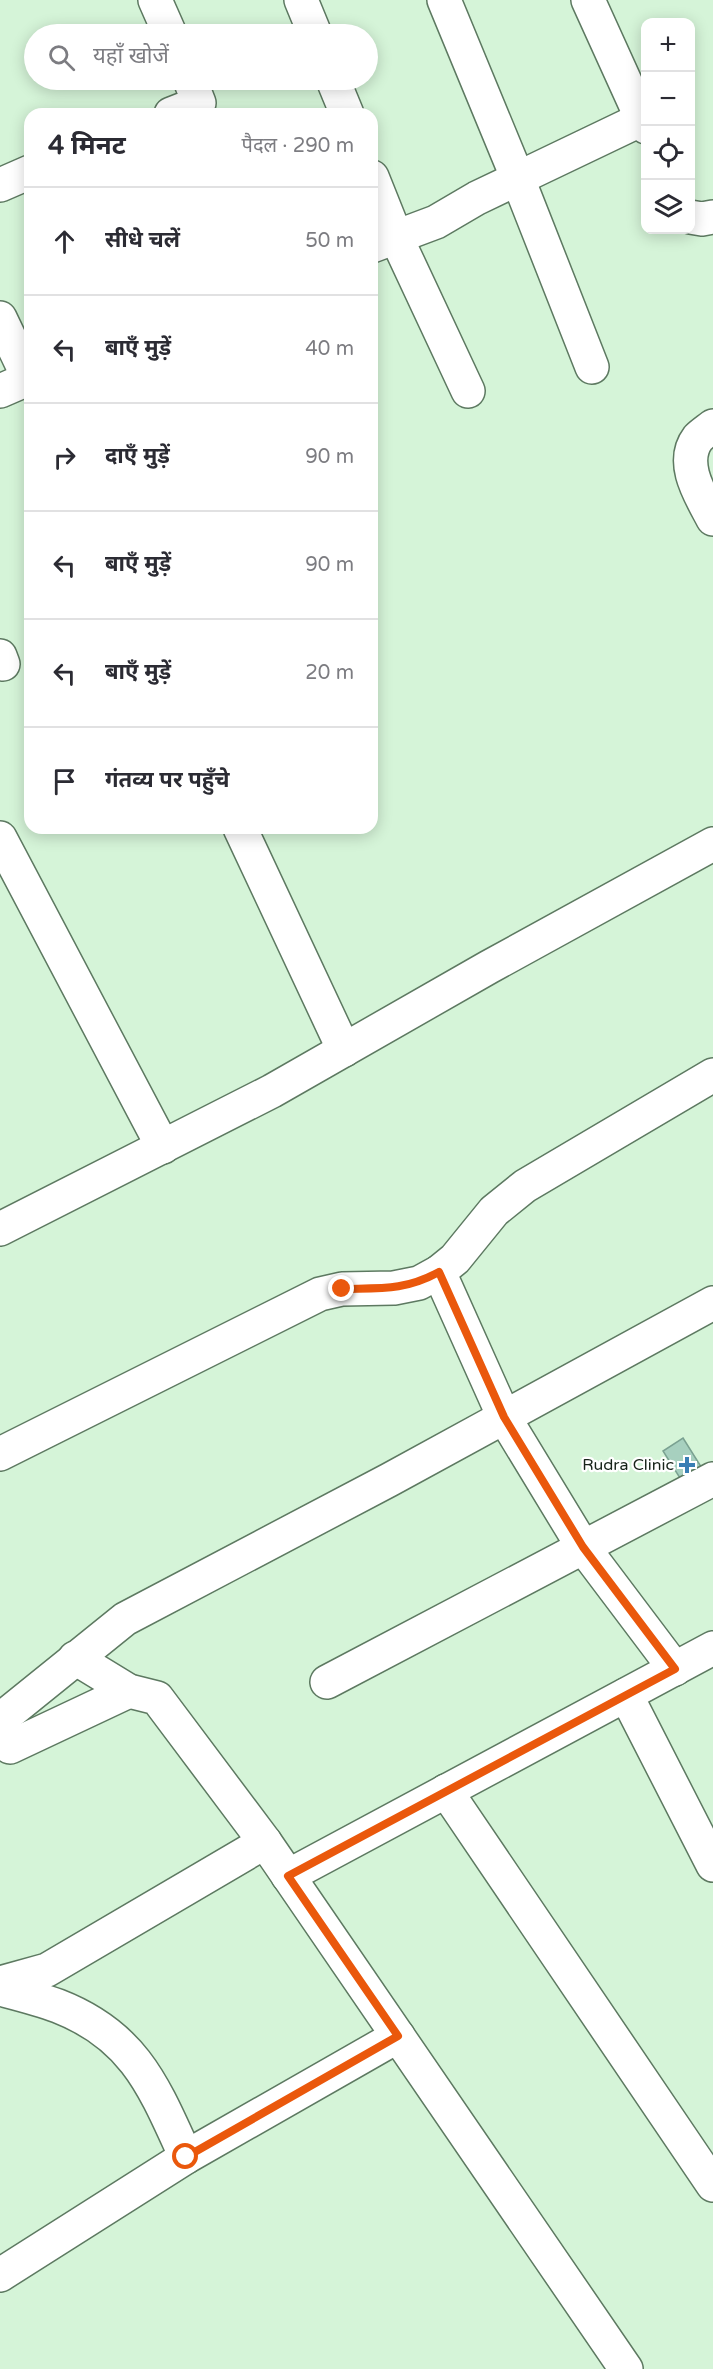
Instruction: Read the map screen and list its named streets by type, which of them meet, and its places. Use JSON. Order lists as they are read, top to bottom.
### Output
{
  "places": {
    "health": ["Rudra Clinic"]
  },
  "page": {
    "map_buttons": ["+", "−"],
    "search": "यहाँ खोजें",
    "heading": ["4 मिनट", "पैदल · 290 m"],
    "list": [
      ["सीधे चलें", "50 m"],
      ["बाएँ मुड़ें", "40 m"],
      ["दाएँ मुड़ें", "90 m"],
      ["बाएँ मुड़ें", "90 m"],
      ["बाएँ मुड़ें", "20 m"],
      "गंतव्य पर पहुँचे"
    ]
  }
}
